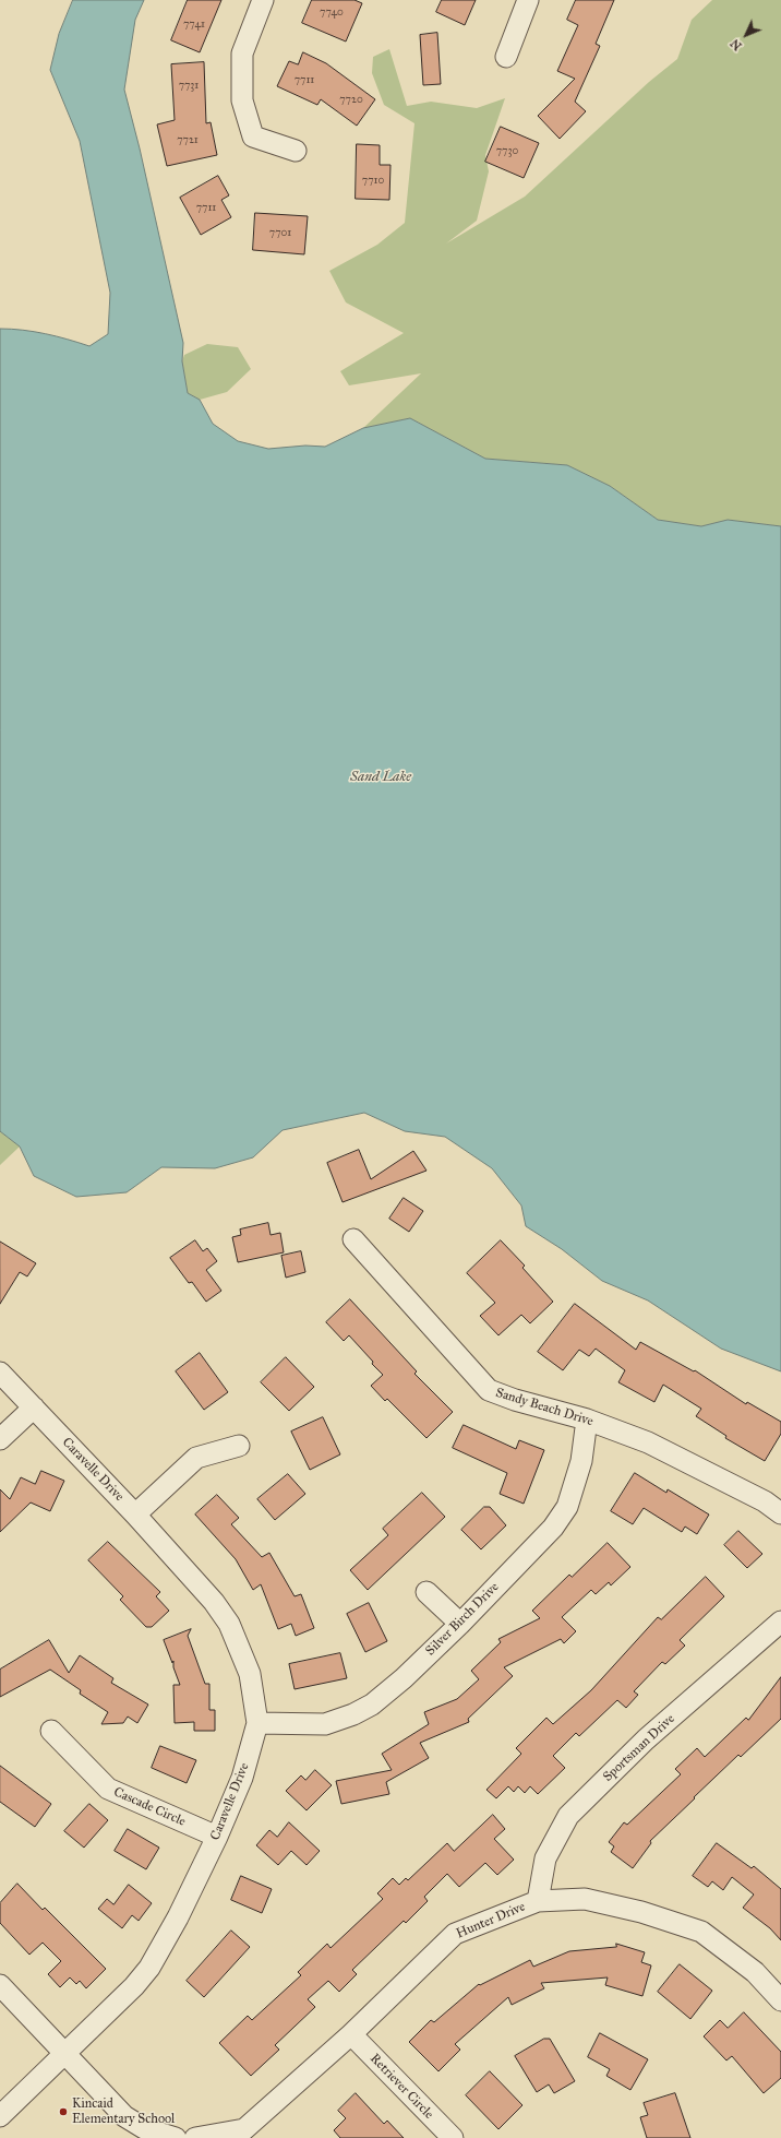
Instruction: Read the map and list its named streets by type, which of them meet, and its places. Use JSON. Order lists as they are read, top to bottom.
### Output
{
  "streets": {
    "street": [
      "Sandy Beach Drive",
      "Caravelle Drive",
      "Silver Birch Drive",
      "Sportsman Drive",
      "Cascade Circle",
      "Hunter Drive",
      "Retriever Circle"
    ]
  },
  "crossings": [
    ["Sandy Beach Drive", "Silver Birch Drive"],
    ["Caravelle Drive", "Silver Birch Drive"],
    ["Caravelle Drive", "Cascade Circle"],
    ["Sportsman Drive", "Hunter Drive"],
    ["Hunter Drive", "Retriever Circle"]
  ],
  "water": ["Sand Lake"],
  "places": ["Kincaid Elementary School"],
  "house_numbers": [
    "7740",
    "7741",
    "7711",
    "7731",
    "7720",
    "7721",
    "7730",
    "7710",
    "7711",
    "7701"
  ],
  "north": "bottom left"
}
